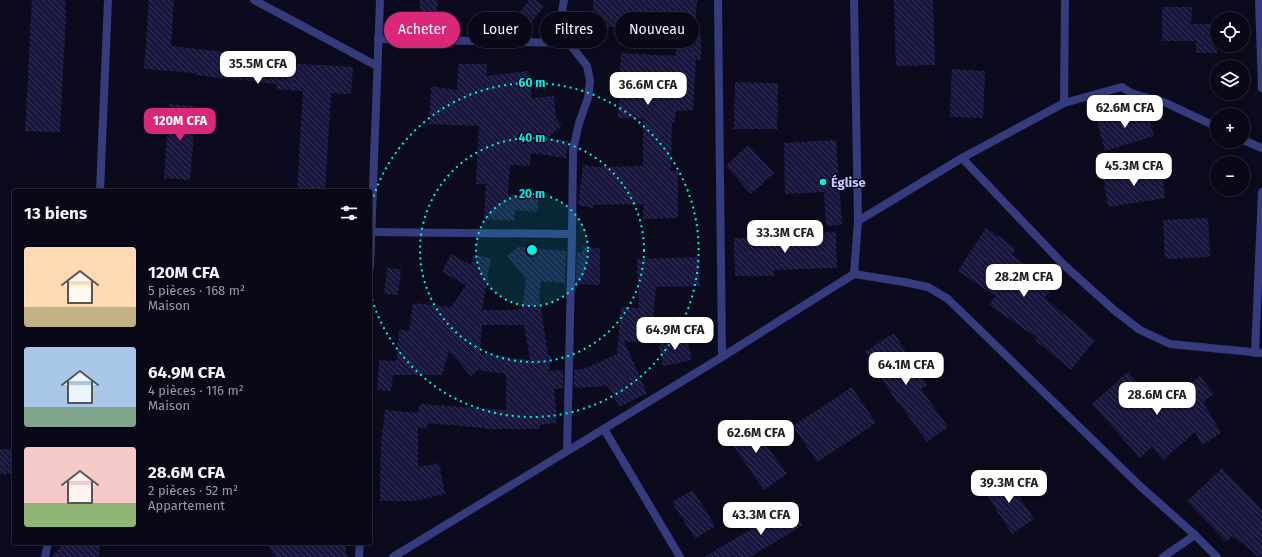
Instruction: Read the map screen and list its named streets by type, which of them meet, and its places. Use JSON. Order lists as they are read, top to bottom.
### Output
{
  "places": ["Église"],
  "page": {
    "map_buttons": ["+", "−"],
    "chip": [
      "Acheter",
      "Louer",
      "Filtres",
      "Nouveau"
    ],
    "price": [
      "35.5M CFA",
      "36.6M CFA",
      "62.6M CFA",
      "120M CFA",
      "45.3M CFA",
      "33.3M CFA",
      "28.2M CFA",
      "64.9M CFA",
      "64.1M CFA",
      "28.6M CFA",
      "62.6M CFA",
      "39.3M CFA",
      "43.3M CFA"
    ],
    "heading": "13 biens",
    "list": [
      {
        "name": "120M CFA",
        "note": "5 pièces · 168 m² · Maison"
      },
      {
        "name": "64.9M CFA",
        "note": "4 pièces · 116 m² · Maison"
      },
      {
        "name": "28.6M CFA",
        "note": "2 pièces · 52 m² · Appartement"
      }
    ]
  },
  "rings": ["60 m", "40 m", "20 m"]
}
